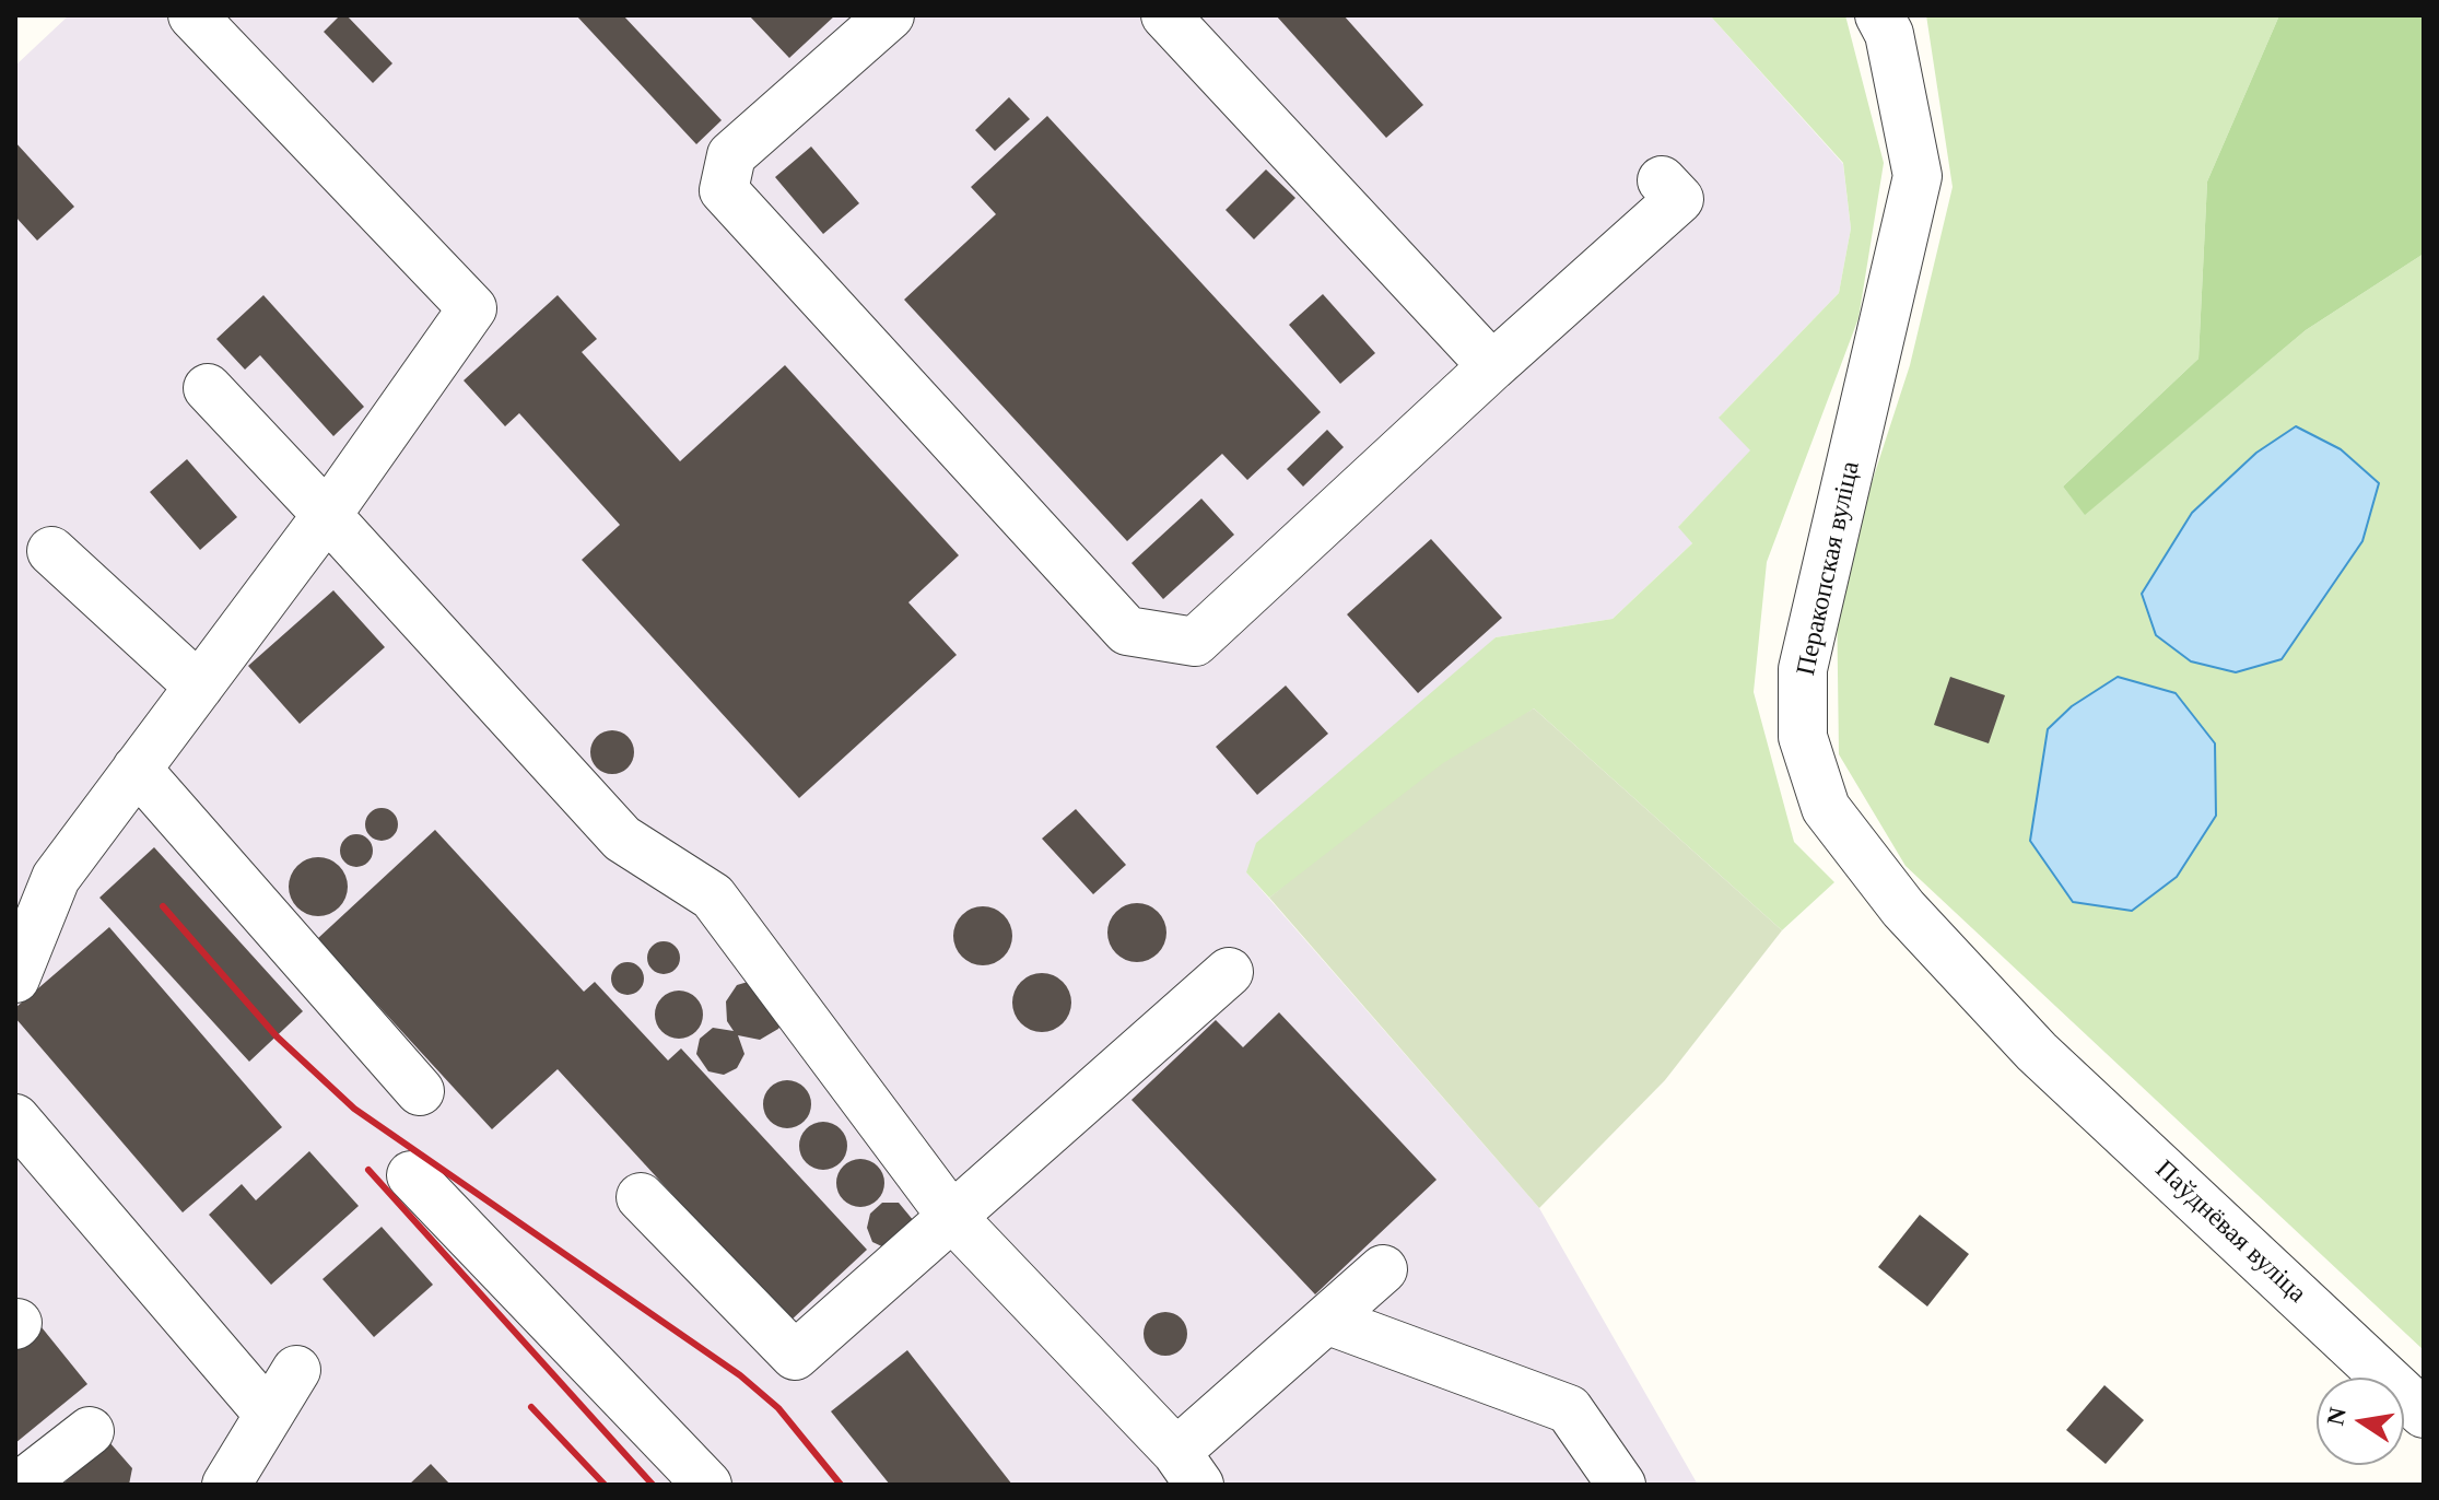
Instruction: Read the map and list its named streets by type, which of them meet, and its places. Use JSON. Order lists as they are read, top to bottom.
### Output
{
  "streets": {
    "street": ["Перакопская вуліца", "Паўднёвая вуліца"]
  },
  "crossings": [
    ["Перакопская вуліца", "Паўднёвая вуліца"]
  ],
  "north": "left"
}
